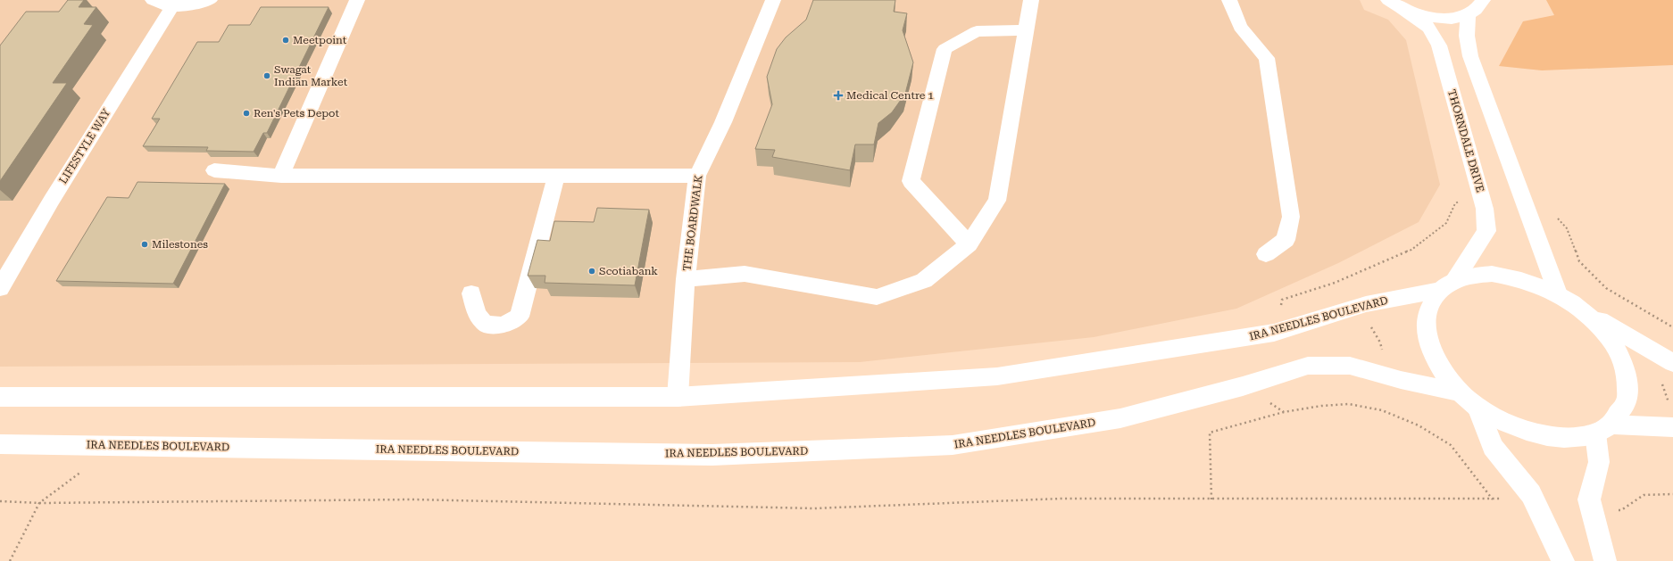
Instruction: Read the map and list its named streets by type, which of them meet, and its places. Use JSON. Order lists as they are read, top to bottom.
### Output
{
  "streets": {
    "main road": [
      "THORNDALE DRIVE",
      "LIFESTYLE WAY",
      "THE BOARDWALK",
      "IRA NEEDLES BOULEVARD"
    ]
  },
  "crossings": [
    ["THORNDALE DRIVE", "IRA NEEDLES BOULEVARD"],
    ["THE BOARDWALK", "IRA NEEDLES BOULEVARD"]
  ],
  "places": {
    "other": [
      "Meetpoint",
      "Swagat Indian Market",
      "Ren's Pets Depot",
      "Milestones",
      "Scotiabank"
    ],
    "health": ["Medical Centre 1"]
  }
}
